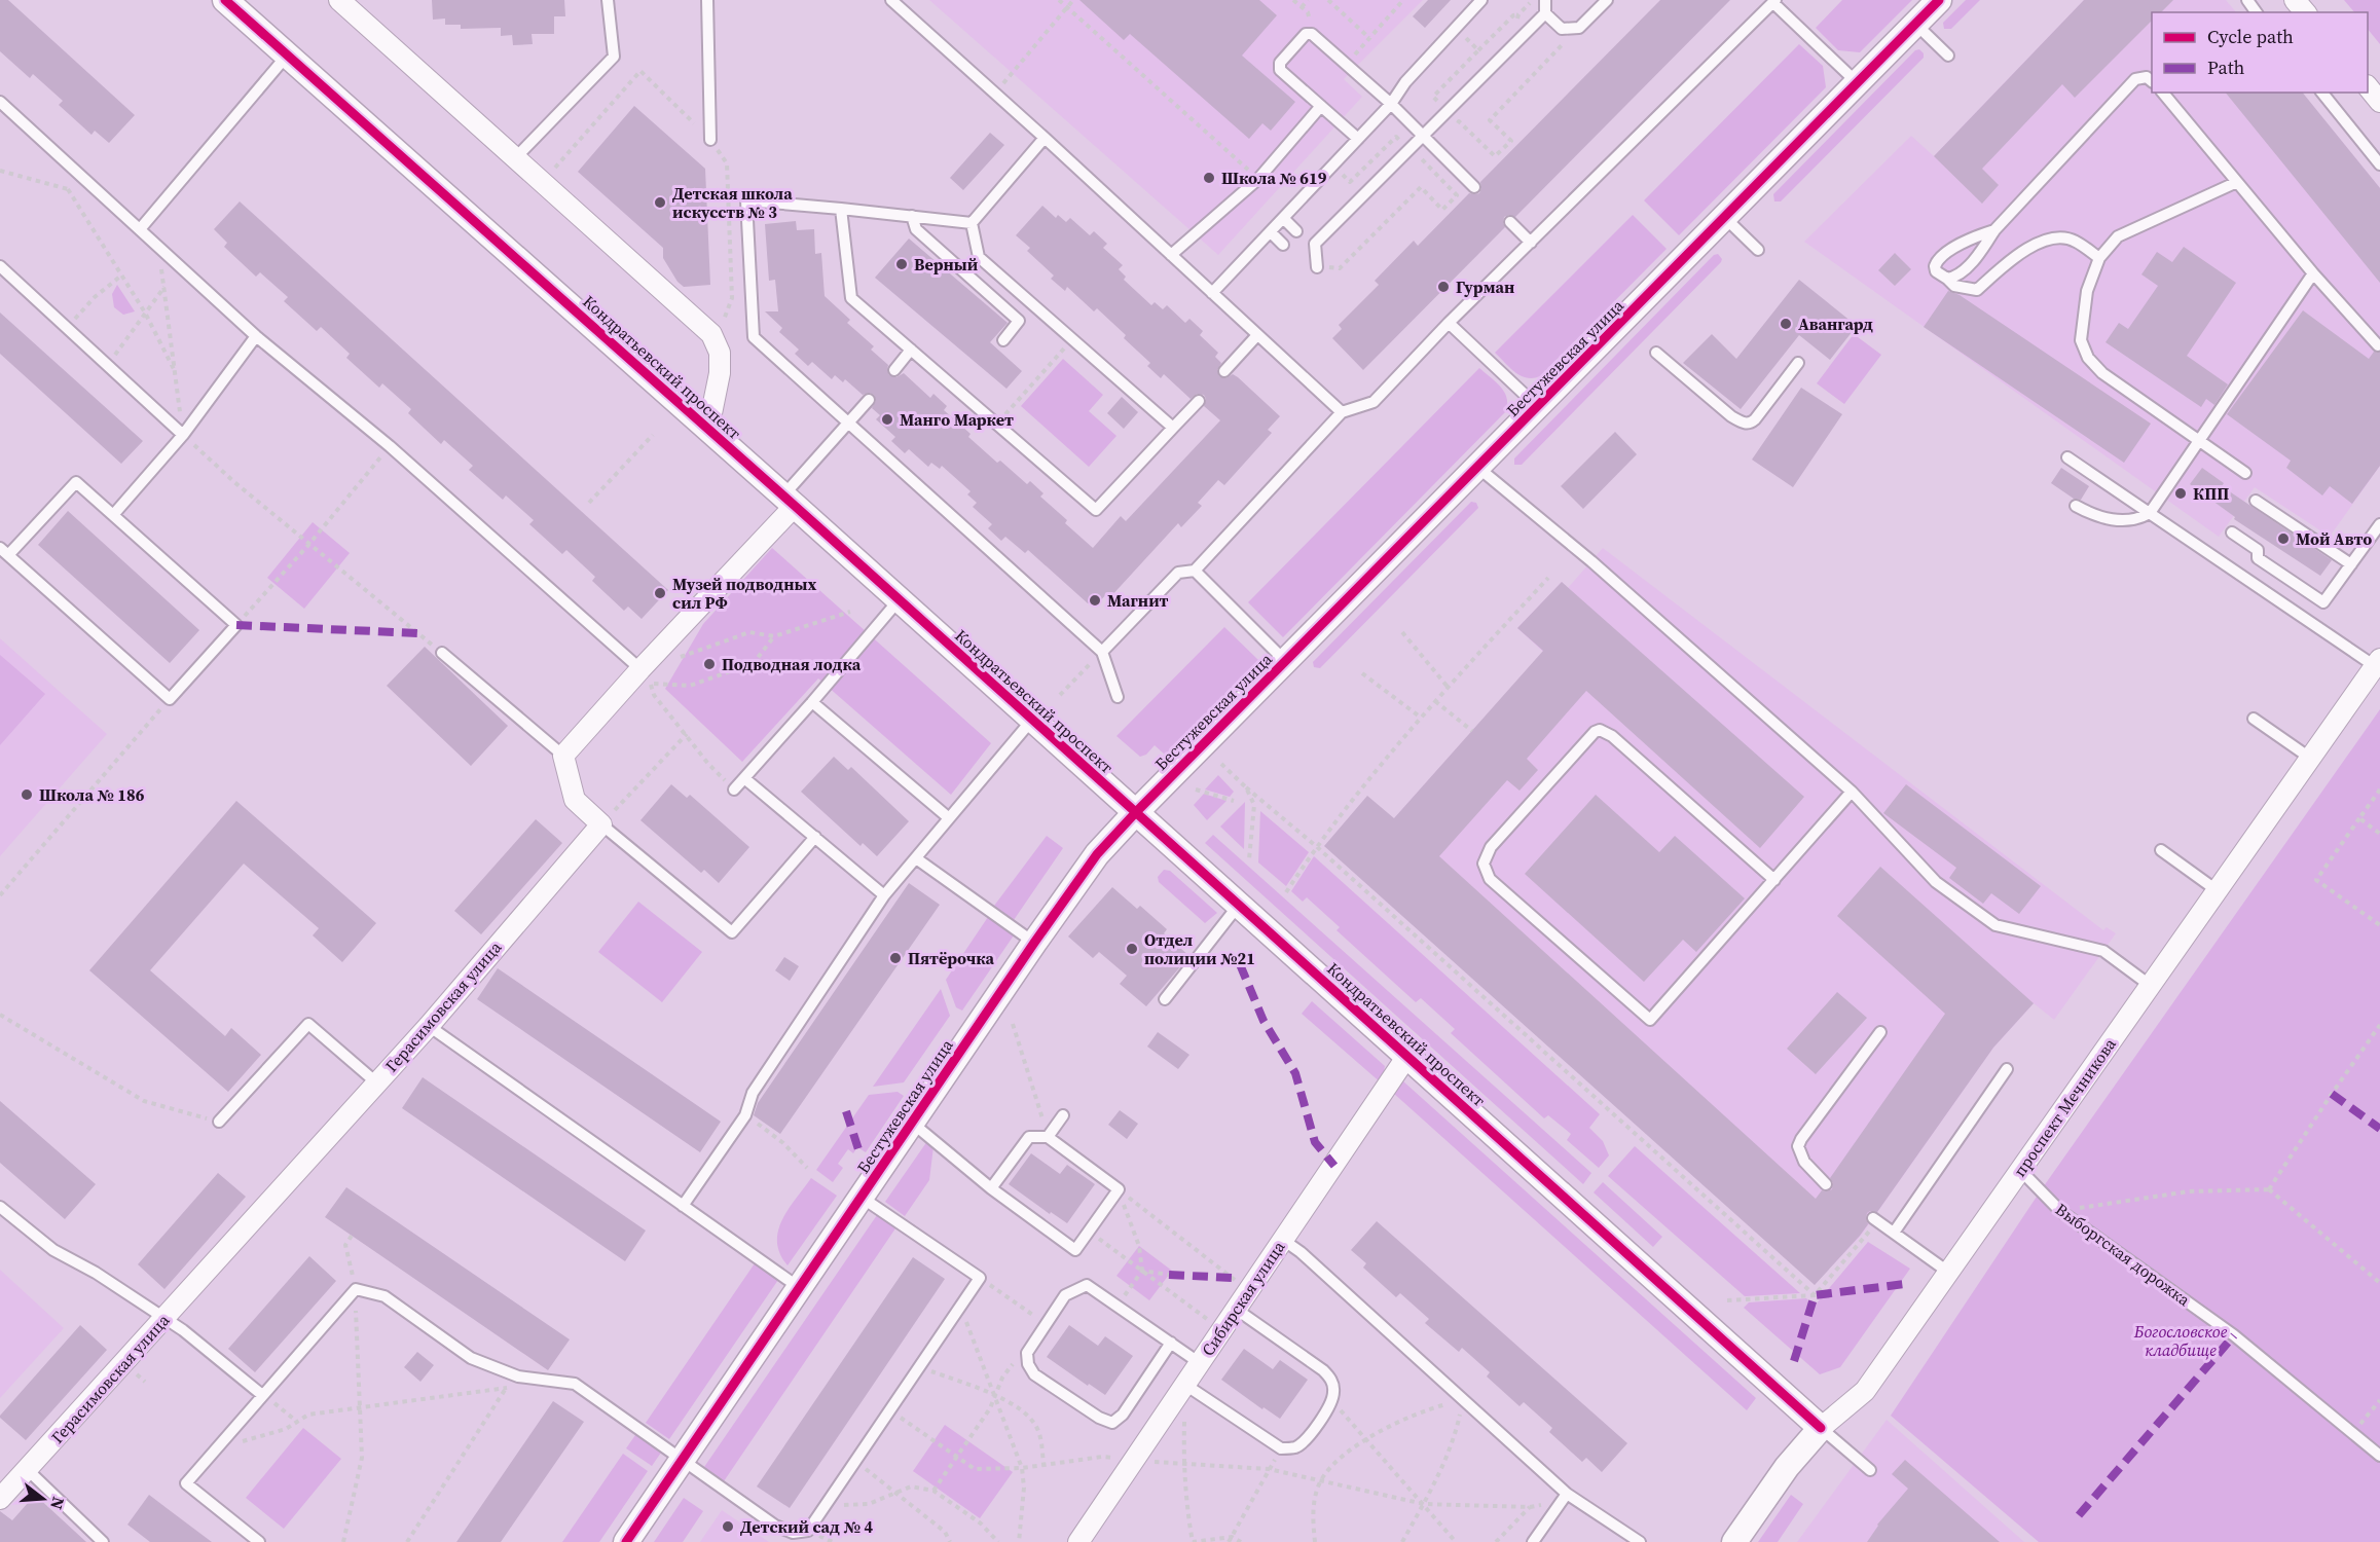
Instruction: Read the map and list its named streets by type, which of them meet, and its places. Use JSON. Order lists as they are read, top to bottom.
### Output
{
  "streets": {
    "street": [
      "Бестужевская улица",
      "Кондратьевский проспект",
      "Герасимовская улица",
      "проспект Мечникова",
      "Сибирская улица"
    ],
    "lane": ["Выборгская дорожка"]
  },
  "crossings": [
    ["Бестужевская улица", "Кондратьевский проспект"],
    ["Кондратьевский проспект", "проспект Мечникова"],
    ["Кондратьевский проспект", "Сибирская улица"],
    ["проспект Мечникова", "Выборгская дорожка"]
  ],
  "parks": ["Богословское кладбище"],
  "places": [
    "Школа № 619",
    "Детская школа искусств № 3",
    "Верный",
    "Гурман",
    "Авангард",
    "Манго Маркет",
    "КПП",
    "Мой Авто",
    "Музей подводных сил РФ",
    "Магнит",
    "Подводная лодка",
    "Школа № 186",
    "Отдел полиции №21",
    "Пятёрочка",
    "Детский сад № 4"
  ],
  "legend": ["Cycle path", "Path"],
  "north": "right"
}
